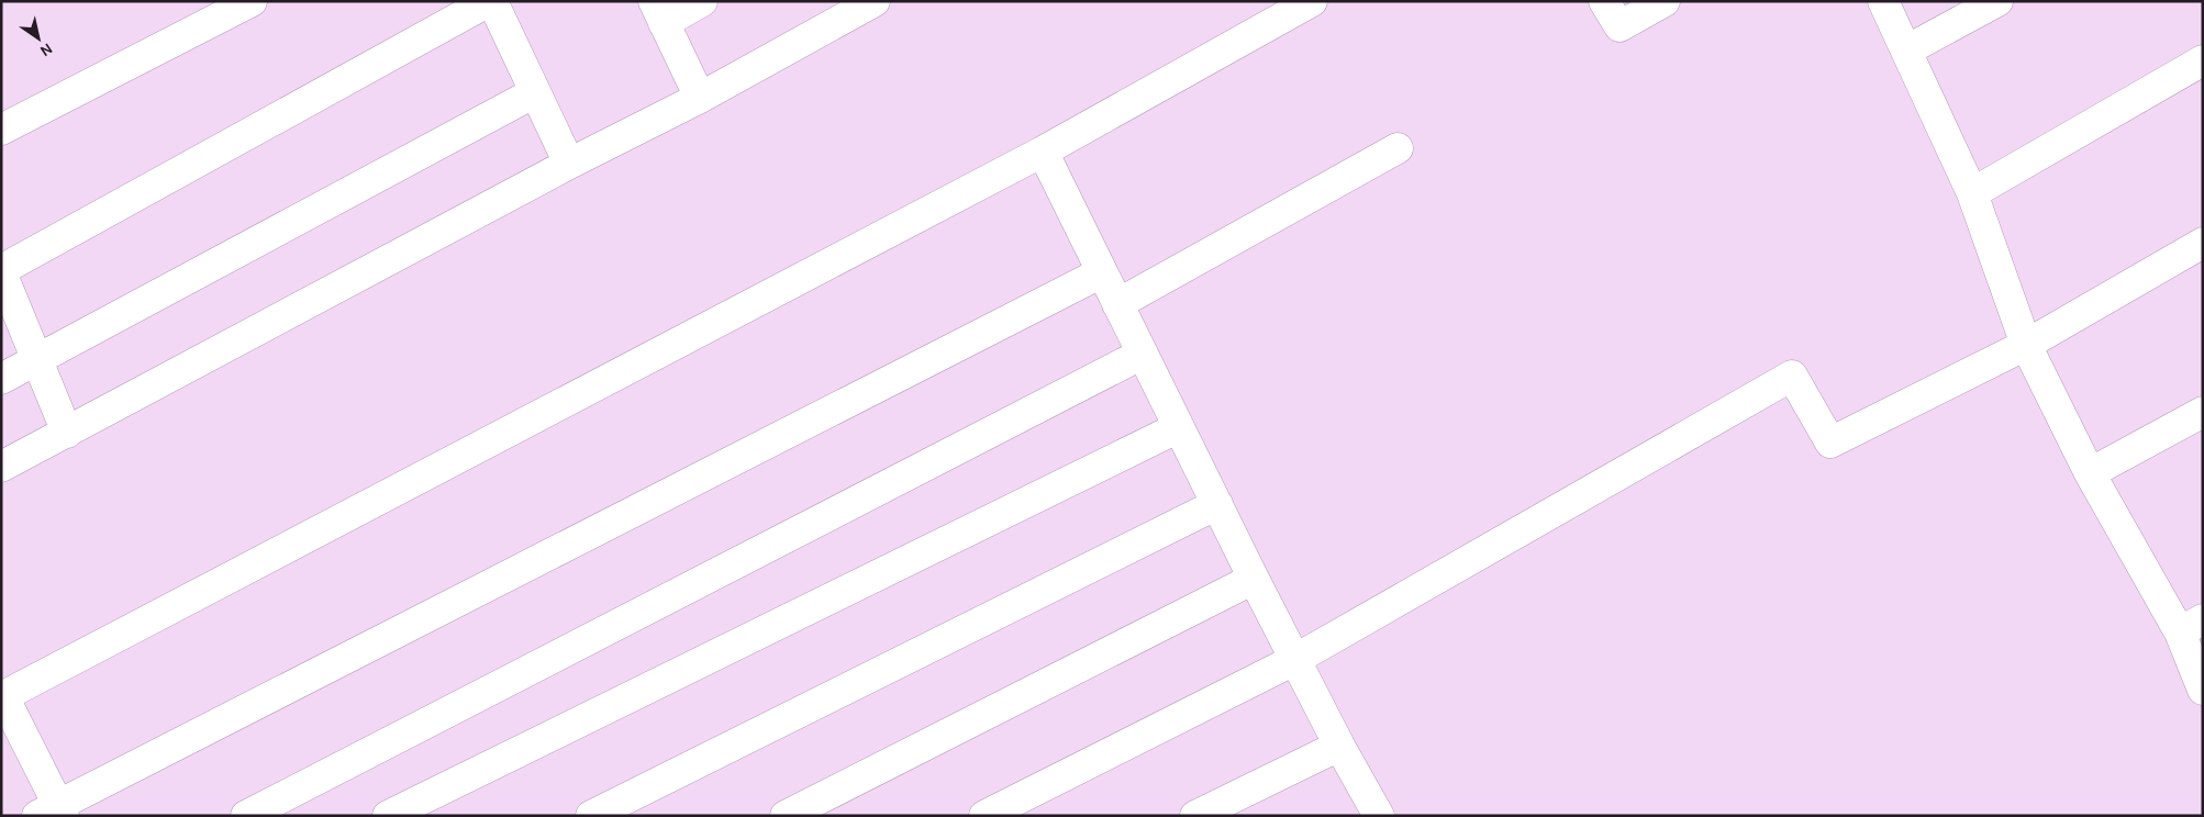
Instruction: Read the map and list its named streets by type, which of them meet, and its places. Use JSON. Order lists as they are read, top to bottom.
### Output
{
  "north": "bottom right"
}
